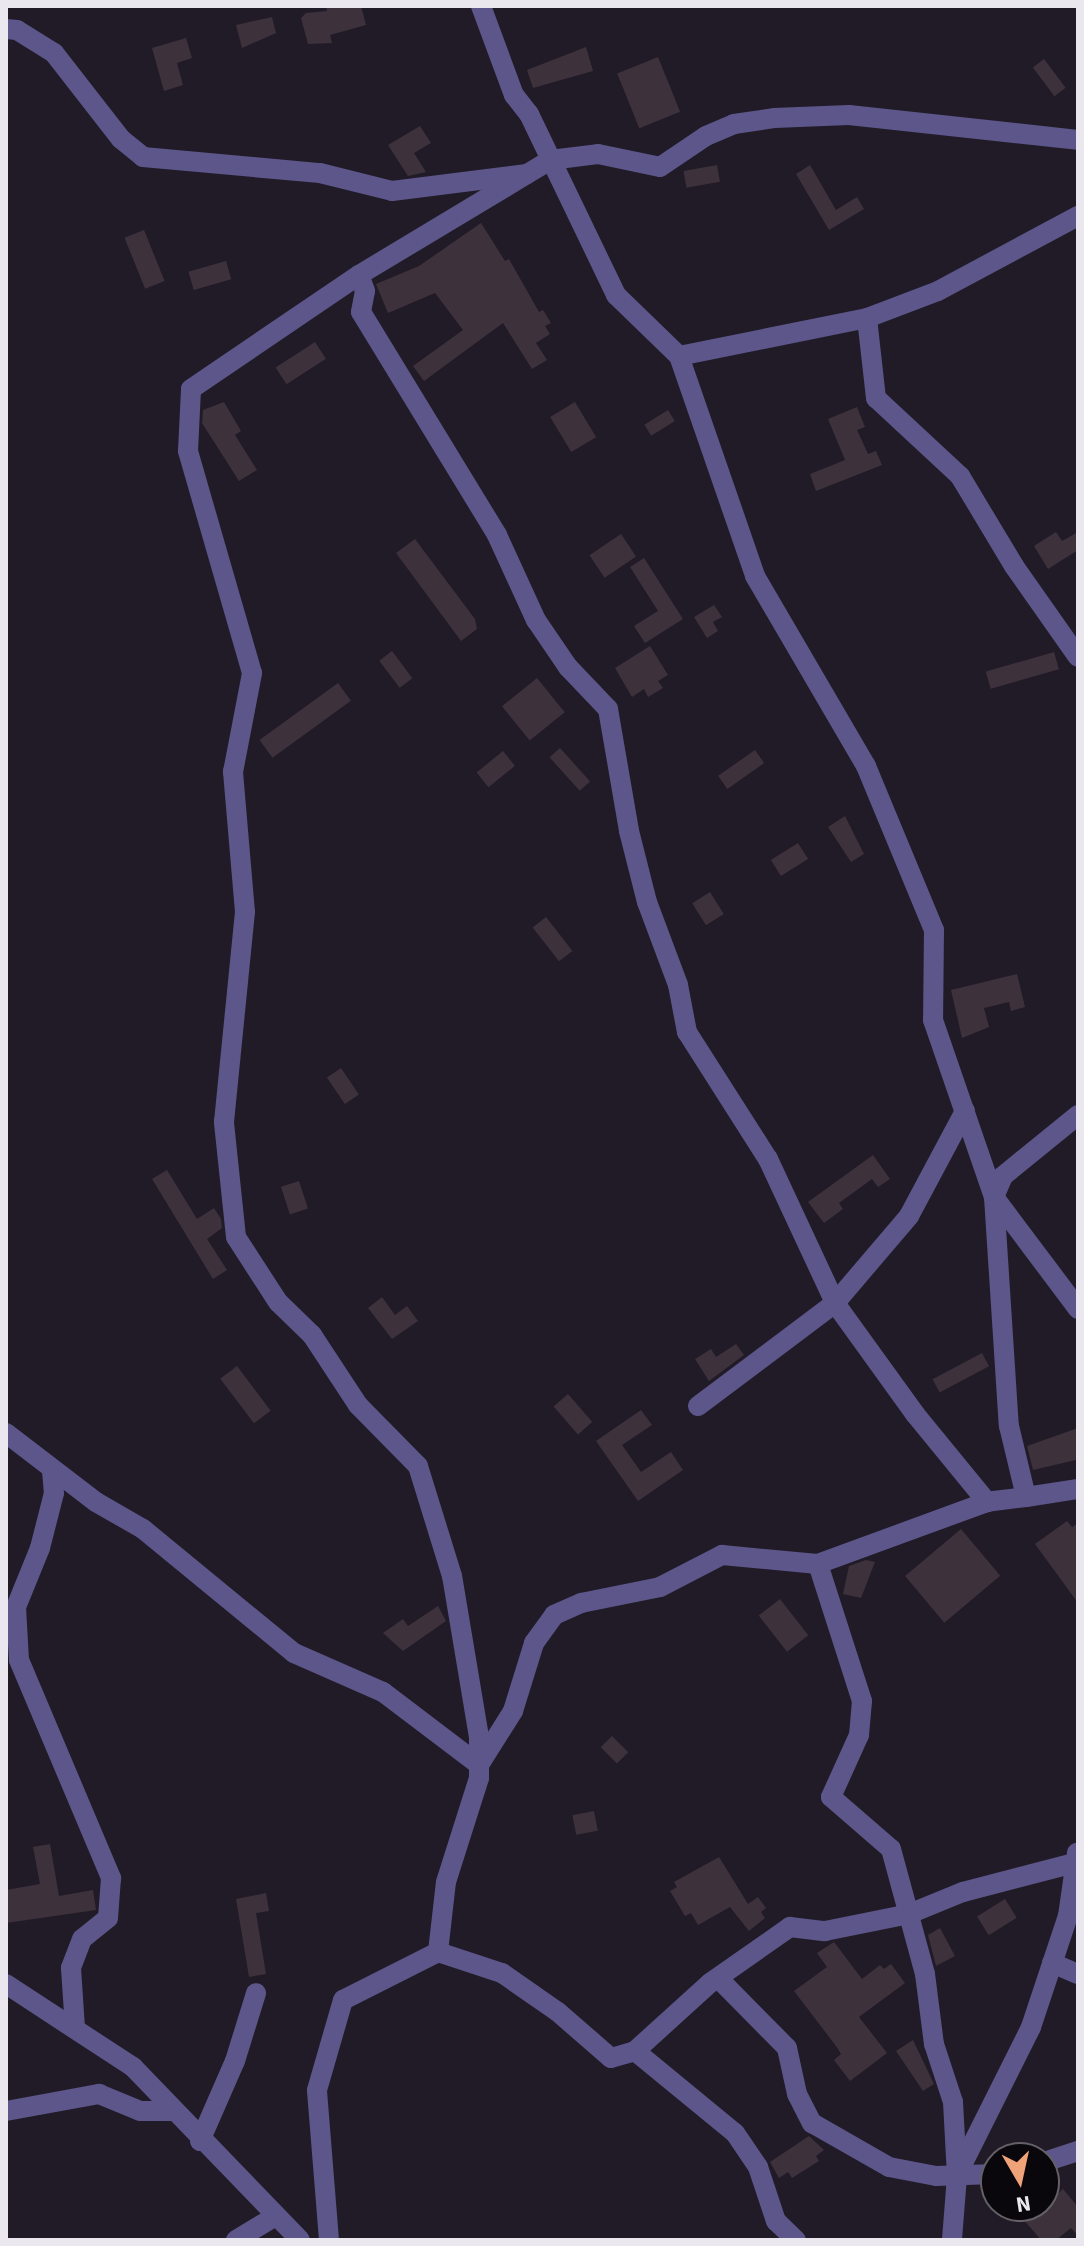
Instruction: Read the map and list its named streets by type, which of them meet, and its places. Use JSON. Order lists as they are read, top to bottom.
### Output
{
  "north": "bottom"
}
